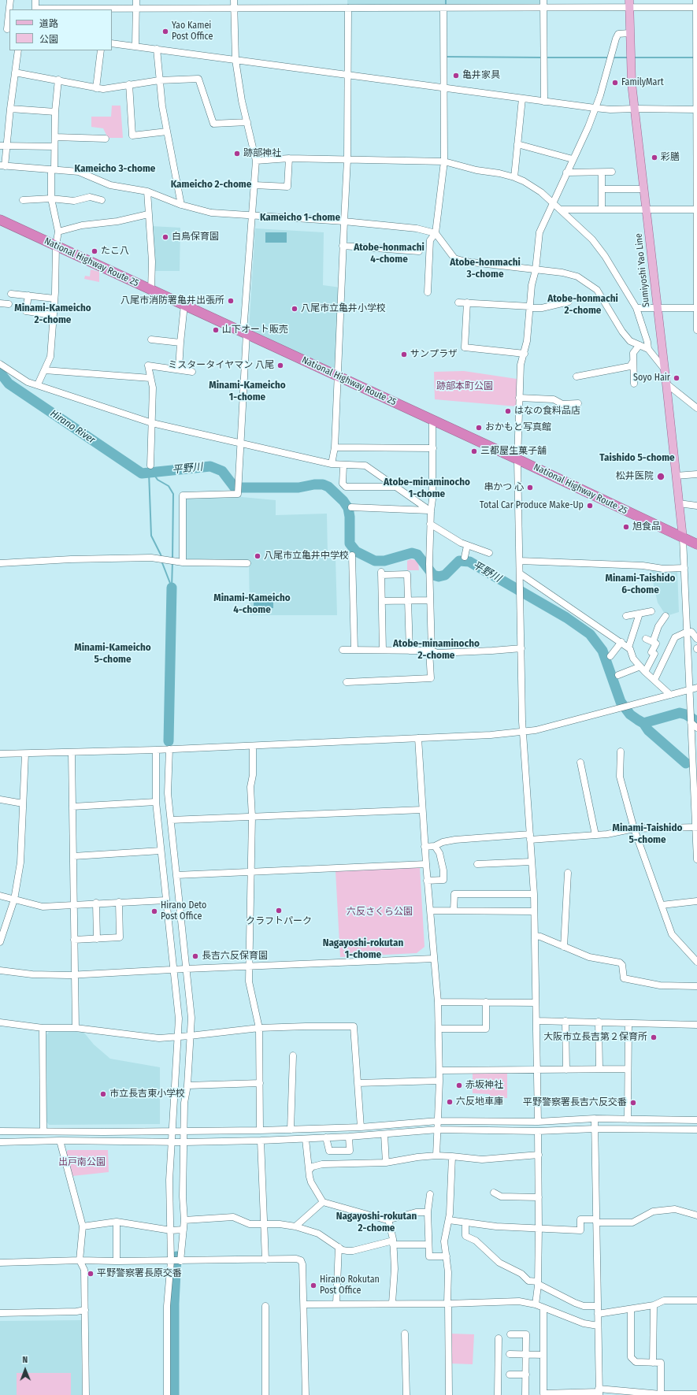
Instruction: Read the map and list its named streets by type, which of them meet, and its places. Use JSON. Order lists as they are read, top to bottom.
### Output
{
  "streets": {
    "highway": ["National Highway Route 25"],
    "main road": ["Sumiyoshi Yao Line"]
  },
  "crossings": [
    ["National Highway Route 25", "Sumiyoshi Yao Line"]
  ],
  "districts": [
    "Kameicho 3-chome",
    "Kameicho 2-chome",
    "Kameicho 1-chome",
    "Atobe-honmachi 4-chome",
    "Atobe-honmachi 3-chome",
    "Atobe-honmachi 2-chome",
    "Minami-Kameicho 2-chome",
    "Minami-Kameicho 1-chome",
    "Taishido 5-chome",
    "Atobe-minaminocho 1-chome",
    "Minami-Taishido 6-chome",
    "Minami-Kameicho 4-chome",
    "Atobe-minaminocho 2-chome",
    "Minami-Kameicho 5-chome",
    "Minami-Taishido 5-chome",
    "Nagayoshi-rokutan 1-chome",
    "Nagayoshi-rokutan 2-chome"
  ],
  "water": ["Hirano River", "平野川"],
  "parks": ["跡部本町公園", "六反さくら公園", "出戸南公園"],
  "places": [
    "Yao Kamei Post Office",
    "亀井家具",
    "FamilyMart",
    "跡部神社",
    "彩膳",
    "白鳥保育園",
    "たこ八",
    "八尾市消防署亀井出張所",
    "八尾市立亀井小学校",
    "山下オート販売",
    "サンプラザ",
    "ミスタータイヤマン 八尾",
    "Soyo Hair",
    "はなの食料品店",
    "おかもと写真館",
    "三都屋生菓子舗",
    "松井医院",
    "串かつ 心",
    "Total Car Produce Make-Up",
    "旭食品",
    "八尾市立亀井中学校",
    "クラフトパーク",
    "Hirano Deto Post Office",
    "長吉六反保育園",
    "大阪市立長吉第２保育所",
    "赤坂神社",
    "市立長吉東小学校",
    "六反地車庫",
    "平野警察署長吉六反交番",
    "平野警察署長原交番",
    "Hirano Rokutan Post Office"
  ],
  "legend": ["道路", "公園"],
  "north": "top"
}
